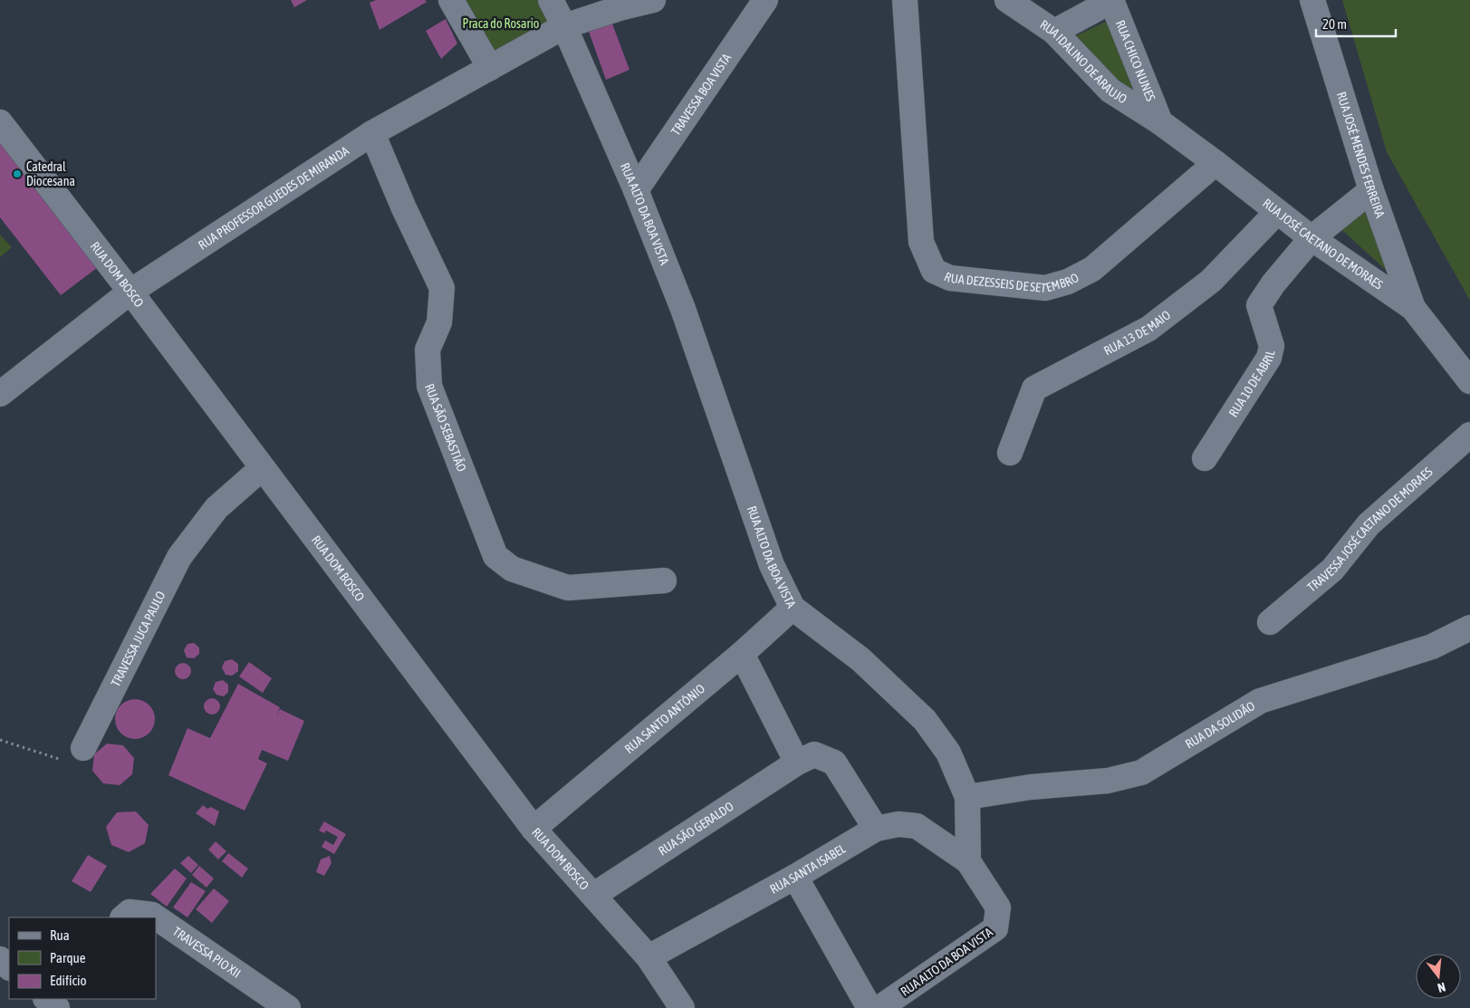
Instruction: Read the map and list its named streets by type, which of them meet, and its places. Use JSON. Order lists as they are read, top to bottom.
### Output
{
  "streets": {
    "street": [
      "RUA IDALINO DE ARAUJO",
      "RUA CHICO NUNES",
      "TRAVESSA BOA VISTA",
      "RUA JOSÉ MENDES FERREIRA",
      "RUA PROFESSOR GUEDES DE MIRANDA",
      "RUA ALTO DA BOA VISTA",
      "RUA JOSÉ CAETANO DE MORAES",
      "RUA DEZESSEIS DE SETEMBRO",
      "RUA DOM BOSCO",
      "RUA 13 DE MAIO",
      "RUA 10 DE ABRIL",
      "RUA SÃO SEBASTIÃO",
      "TRAVESSA JOSÉ CAETANO DE MORAES",
      "TRAVESSA JUCA PAULO",
      "RUA SANTO ANTÔNIO",
      "RUA DA SOLIDÃO",
      "RUA SÃO GERALDO",
      "RUA SANTA ISABEL",
      "TRAVESSA PIO XII"
    ]
  },
  "crossings": [
    ["RUA IDALINO DE ARAUJO", "RUA CHICO NUNES"],
    ["RUA IDALINO DE ARAUJO", "RUA JOSÉ CAETANO DE MORAES"],
    ["RUA CHICO NUNES", "RUA JOSÉ CAETANO DE MORAES"],
    ["TRAVESSA BOA VISTA", "RUA ALTO DA BOA VISTA"],
    ["RUA JOSÉ MENDES FERREIRA", "RUA JOSÉ CAETANO DE MORAES"],
    ["RUA PROFESSOR GUEDES DE MIRANDA", "RUA ALTO DA BOA VISTA"],
    ["RUA PROFESSOR GUEDES DE MIRANDA", "RUA DOM BOSCO"],
    ["RUA PROFESSOR GUEDES DE MIRANDA", "RUA SÃO SEBASTIÃO"],
    ["RUA ALTO DA BOA VISTA", "RUA SANTO ANTÔNIO"],
    ["RUA ALTO DA BOA VISTA", "RUA DA SOLIDÃO"],
    ["RUA ALTO DA BOA VISTA", "RUA SANTA ISABEL"],
    ["RUA JOSÉ CAETANO DE MORAES", "RUA DEZESSEIS DE SETEMBRO"],
    ["RUA JOSÉ CAETANO DE MORAES", "RUA 13 DE MAIO"],
    ["RUA JOSÉ CAETANO DE MORAES", "RUA 10 DE ABRIL"],
    ["RUA DOM BOSCO", "TRAVESSA JUCA PAULO"],
    ["RUA DOM BOSCO", "RUA SANTO ANTÔNIO"],
    ["RUA DOM BOSCO", "RUA SÃO GERALDO"],
    ["RUA DOM BOSCO", "RUA SANTA ISABEL"],
    ["RUA SÃO GERALDO", "RUA SANTA ISABEL"]
  ],
  "parks": ["Praca do Rosario"],
  "places": ["Catedral Diocesana"],
  "legend": ["Rua", "Parque", "Edifício"],
  "scale_bar": "20 m",
  "north": "bottom"
}
